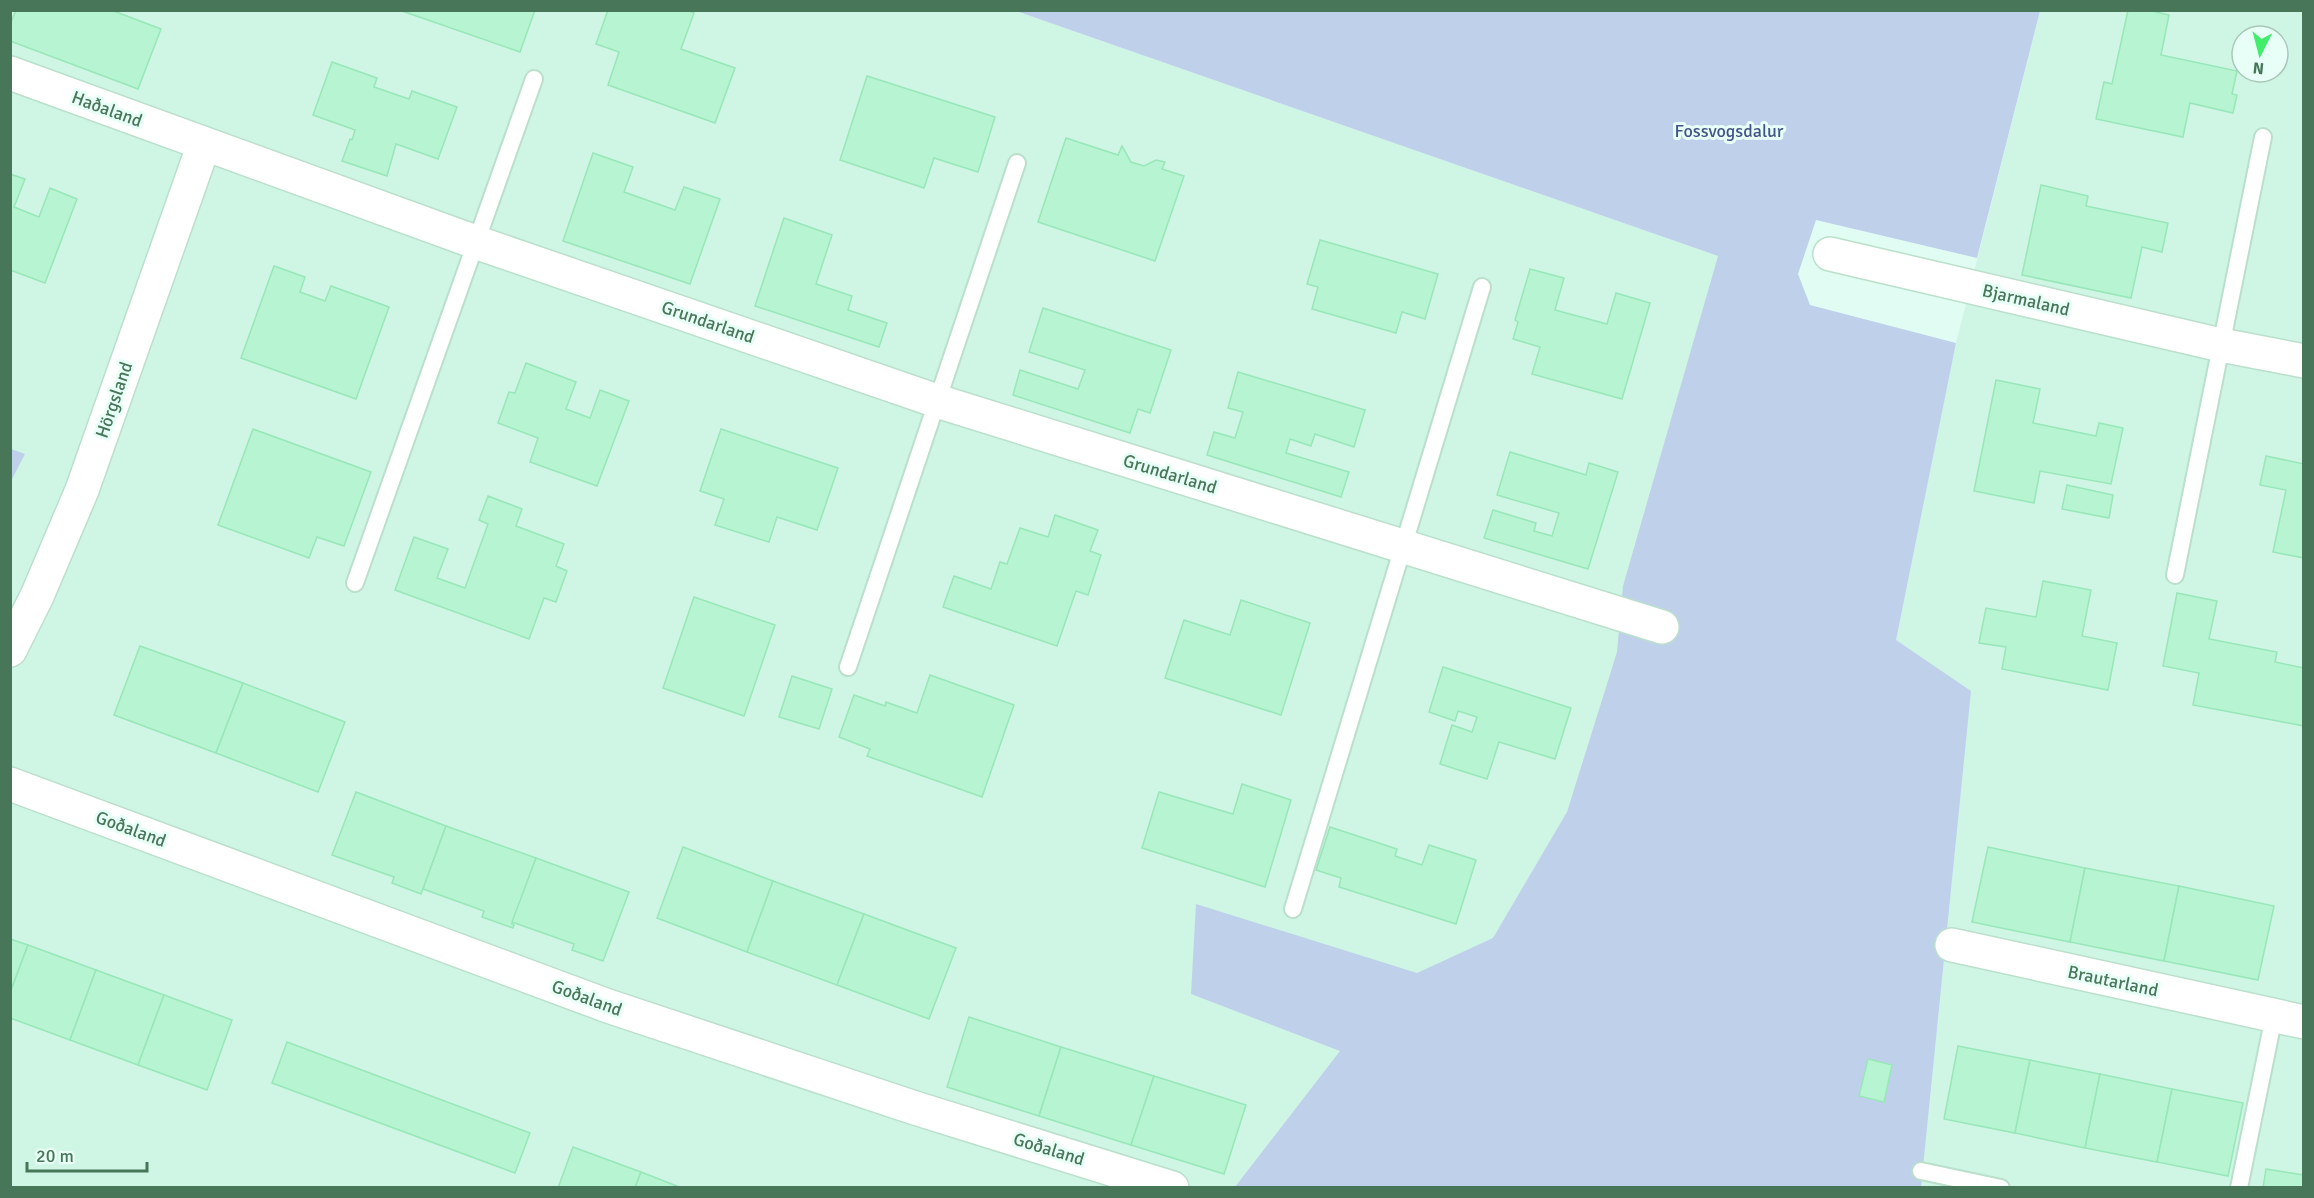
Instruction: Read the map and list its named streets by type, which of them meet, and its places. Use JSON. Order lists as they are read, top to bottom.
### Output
{
  "streets": {
    "street": [
      "Haðaland",
      "Bjarmaland",
      "Grundarland",
      "Hörgsland",
      "Goðaland",
      "Brautarland"
    ]
  },
  "crossings": [
    ["Haðaland", "Grundarland"],
    ["Haðaland", "Hörgsland"],
    ["Grundarland", "Hörgsland"]
  ],
  "parks": ["Fossvogsdalur"],
  "scale_bar": "20 m",
  "north": "bottom"
}
